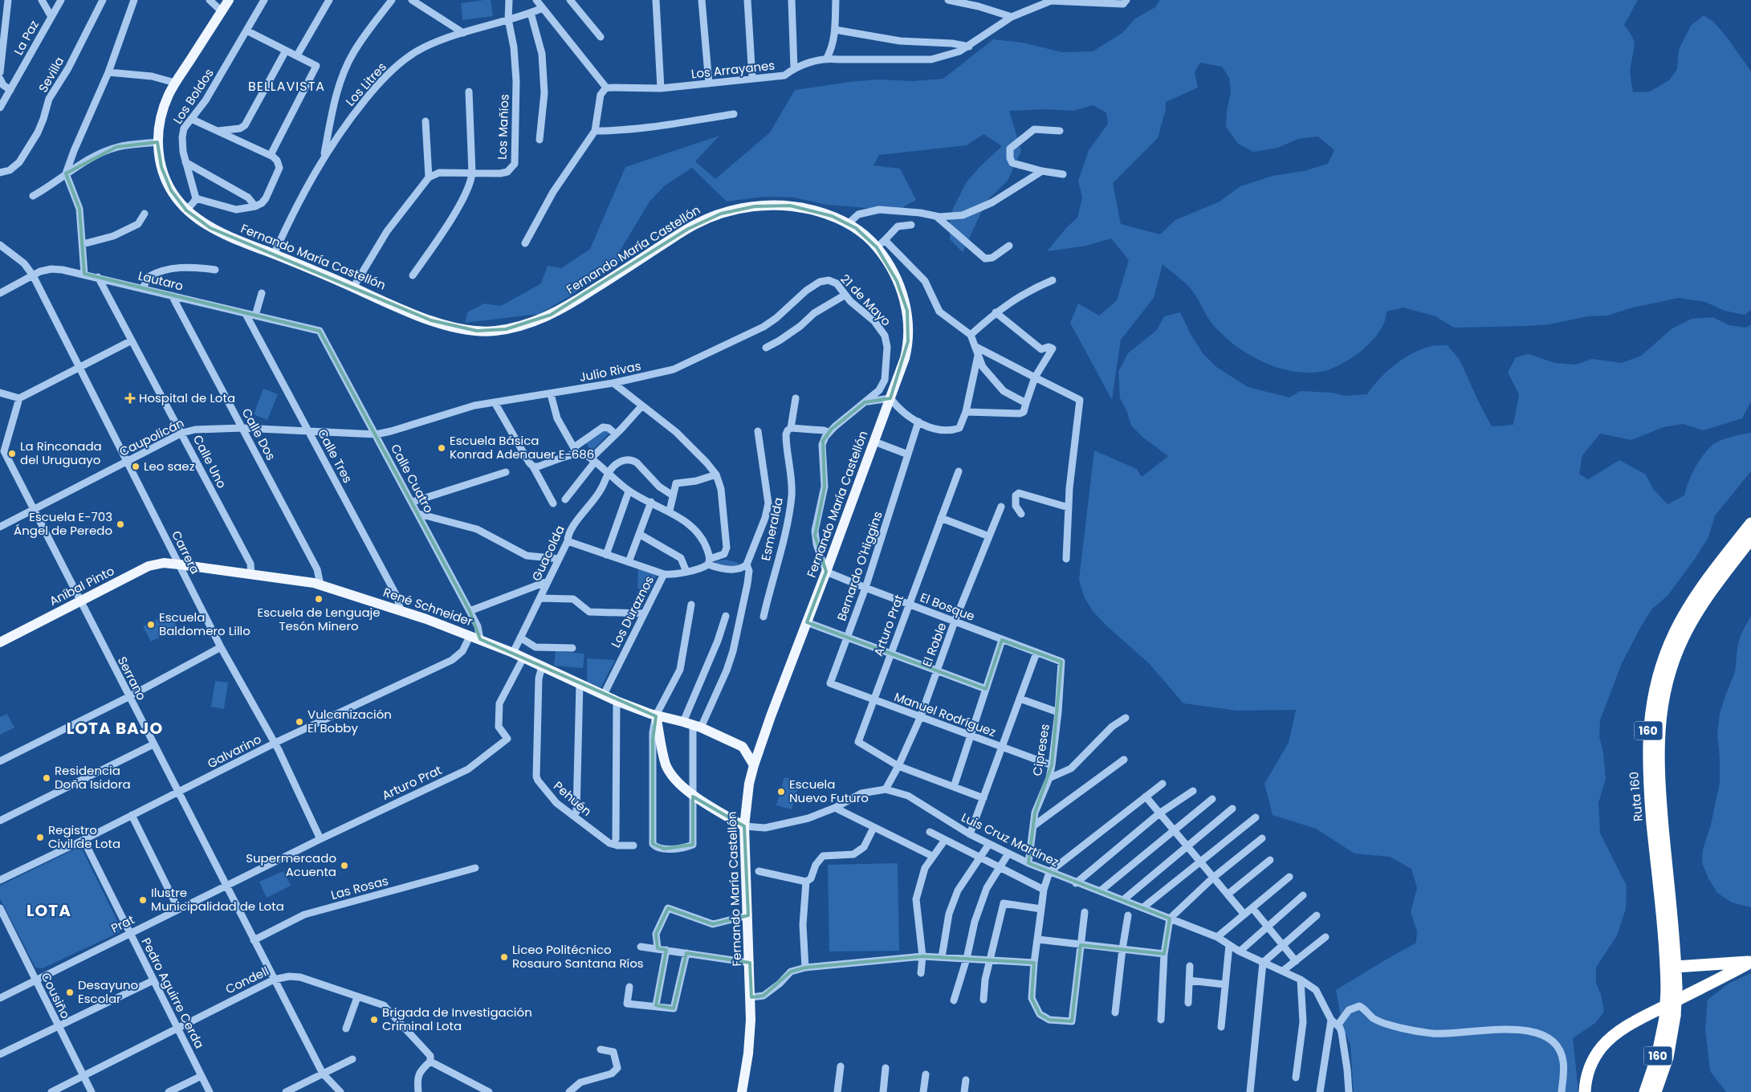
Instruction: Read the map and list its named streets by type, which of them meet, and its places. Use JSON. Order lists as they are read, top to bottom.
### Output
{
  "streets": {
    "highway": ["160", "Ruta 160"],
    "main road": ["Fernando María Castellón", "Aníbal Pinto", "René Schneider"],
    "street": [
      "La Paz",
      "Los Arrayanes",
      "Sevilla",
      "Los Litres",
      "Los Boldos",
      "Los Mañíos",
      "Lautaro",
      "21 de Mayo",
      "Julio Rivas",
      "Calle Dos",
      "Caupolicán",
      "Calle Tres",
      "Calle Uno",
      "Calle Cuatro",
      "Esmeralda",
      "Carrera",
      "Guacolda",
      "Bernardo O'Higgins",
      "El Bosque",
      "Los Duraznos",
      "Arturo Prat",
      "El Roble",
      "Serrano",
      "Manuel Rodríguez",
      "Cipreses",
      "Galvarino",
      "Pehuén",
      "Luis Cruz Martínez",
      "Las Rosas",
      "Prat",
      "Condell",
      "Pedro Aguirre Cerda",
      "Cousiño"
    ]
  },
  "crossings": [
    ["Los Litres", "Los Mañíos"],
    ["Los Litres", "Fernando María Castellón"],
    ["Fernando María Castellón", "El Bosque"],
    ["Fernando María Castellón", "Luis Cruz Martínez"],
    ["Lautaro", "Calle Dos"],
    ["Lautaro", "Calle Tres"],
    ["Lautaro", "Calle Uno"],
    ["Lautaro", "Calle Cuatro"],
    ["Lautaro", "Carrera"],
    ["21 de Mayo", "Julio Rivas"],
    ["Julio Rivas", "Caupolicán"],
    ["Julio Rivas", "Calle Cuatro"],
    ["Calle Dos", "Caupolicán"],
    ["Calle Dos", "René Schneider"],
    ["Caupolicán", "Calle Tres"],
    ["Caupolicán", "Calle Uno"],
    ["Caupolicán", "Calle Cuatro"],
    ["Caupolicán", "Carrera"],
    ["Caupolicán", "Serrano"],
    ["Calle Tres", "René Schneider"],
    ["Calle Uno", "René Schneider"],
    ["Calle Cuatro", "René Schneider"],
    ["Calle Cuatro", "Galvarino"],
    ["Carrera", "Aníbal Pinto"],
    ["Carrera", "René Schneider"],
    ["Carrera", "Arturo Prat"],
    ["Carrera", "Galvarino"],
    ["Carrera", "Prat"],
    ["Guacolda", "René Schneider"],
    ["Bernardo O'Higgins", "El Bosque"],
    ["Bernardo O'Higgins", "Manuel Rodríguez"],
    ["Aníbal Pinto", "René Schneider"],
    ["Aníbal Pinto", "Serrano"],
    ["René Schneider", "Los Duraznos"],
    ["René Schneider", "Arturo Prat"],
    ["René Schneider", "Galvarino"],
    ["René Schneider", "Pehuén"],
    ["El Bosque", "Arturo Prat"],
    ["El Bosque", "El Roble"],
    ["El Bosque", "Cipreses"],
    ["Arturo Prat", "El Roble"],
    ["Arturo Prat", "Manuel Rodríguez"],
    ["Arturo Prat", "Prat"],
    ["El Roble", "Manuel Rodríguez"],
    ["El Roble", "Luis Cruz Martínez"],
    ["Serrano", "Galvarino"],
    ["Serrano", "Las Rosas"],
    ["Serrano", "Prat"],
    ["Serrano", "Condell"],
    ["Manuel Rodríguez", "Cipreses"],
    ["Cipreses", "Luis Cruz Martínez"],
    ["Galvarino", "Pedro Aguirre Cerda"],
    ["Prat", "Pedro Aguirre Cerda"],
    ["Prat", "Cousiño"],
    ["Condell", "Pedro Aguirre Cerda"],
    ["Condell", "Cousiño"]
  ],
  "districts": ["BELLAVISTA", "LOTA BAJO", "LOTA"],
  "places": {
    "health": ["Hospital de Lota"],
    "other": [
      "Escuela Básica Konrad Adenauer E-686",
      "La Rinconada del Uruguayo",
      "Leo saez",
      "Escuela E-703 Ángel de Peredo",
      "Escuela de Lenguaje Tesón Minero",
      "Escuela Baldomero Lillo",
      "Vulcanización El Bobby",
      "Residencia Doña Isidora",
      "Escuela Nuevo Futuro",
      "Registro Civil de Lota",
      "Supermercado Acuenta",
      "Ilustre Municipalidad de Lota",
      "Liceo Politécnico Rosauro Santana Ríos",
      "Desayuno Escolar",
      "Brigada de Investigación Criminal Lota"
    ]
  }
}
